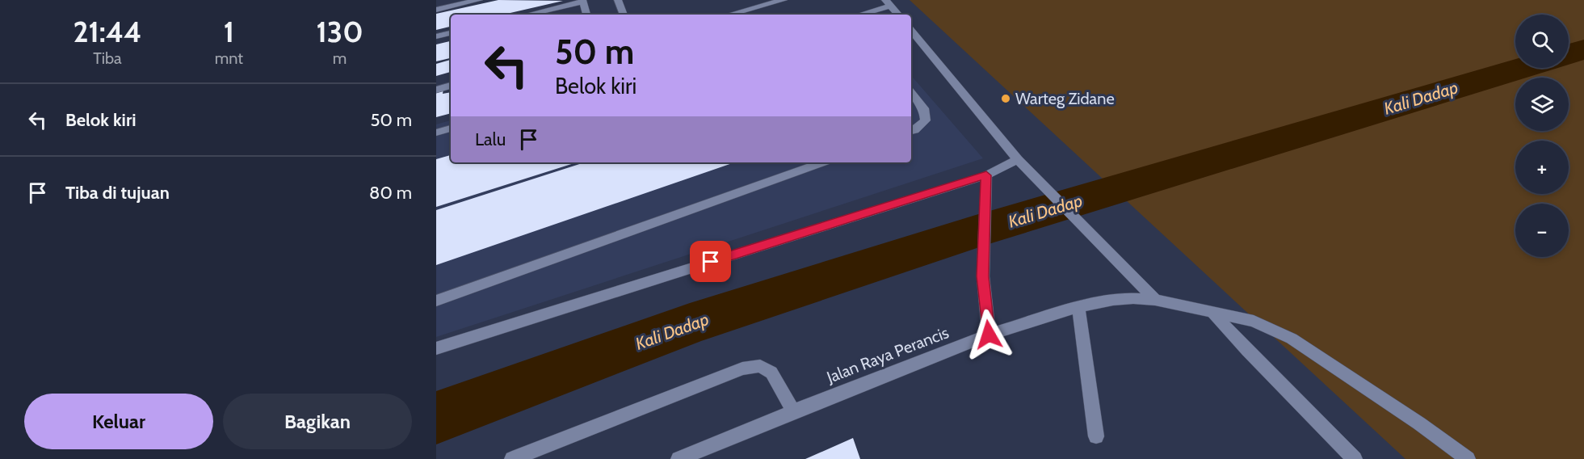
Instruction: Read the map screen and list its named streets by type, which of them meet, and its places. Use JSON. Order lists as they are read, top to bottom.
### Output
{
  "streets": {
    "street": ["Jalan Raya Perancis"]
  },
  "water": ["Kali Dadap"],
  "places": ["Warteg Zidane"],
  "page": {
    "eta": [
      "21:44",
      "Tiba",
      "1",
      "mnt",
      "130",
      "m"
    ],
    "map_buttons": ["+", "−"],
    "turn": ["50 m", "Belok kiri"],
    "list": [
      {
        "name": "Belok kiri",
        "value": "50 m"
      },
      {
        "name": "Tiba di tujuan",
        "value": "80 m"
      }
    ],
    "then": "Lalu",
    "buttons": ["Keluar", "Bagikan"]
  }
}
